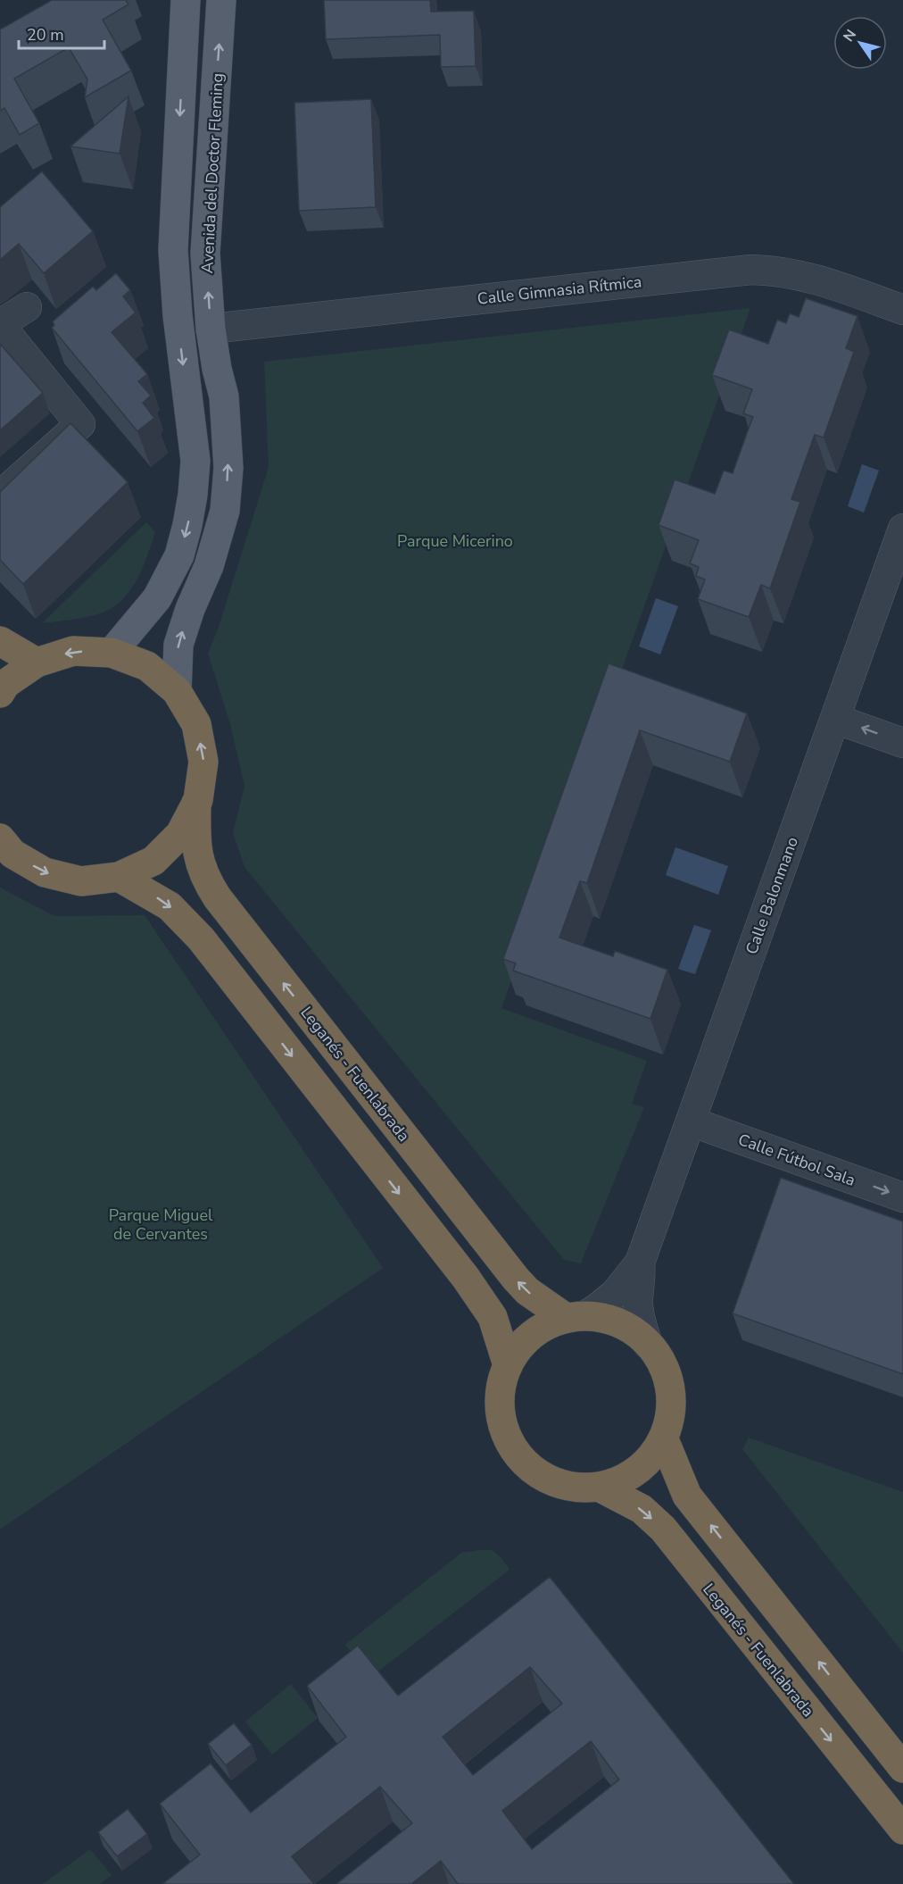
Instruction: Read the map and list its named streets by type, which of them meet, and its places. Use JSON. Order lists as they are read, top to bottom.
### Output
{
  "streets": {
    "highway": ["Leganés - Fuenlabrada"],
    "main road": ["Avenida del Doctor Fleming"],
    "street": ["Calle Gimnasia Rítmica", "Calle Balonmano", "Calle Fútbol Sala"]
  },
  "crossings": [
    ["Avenida del Doctor Fleming", "Calle Gimnasia Rítmica"],
    ["Calle Balonmano", "Leganés - Fuenlabrada"],
    ["Calle Balonmano", "Calle Fútbol Sala"]
  ],
  "one_way": ["Calle Fútbol Sala"],
  "parks": ["Parque Micerino", "Parque Miguel de Cervantes"],
  "scale_bar": "20 m",
  "north": "top left"
}
